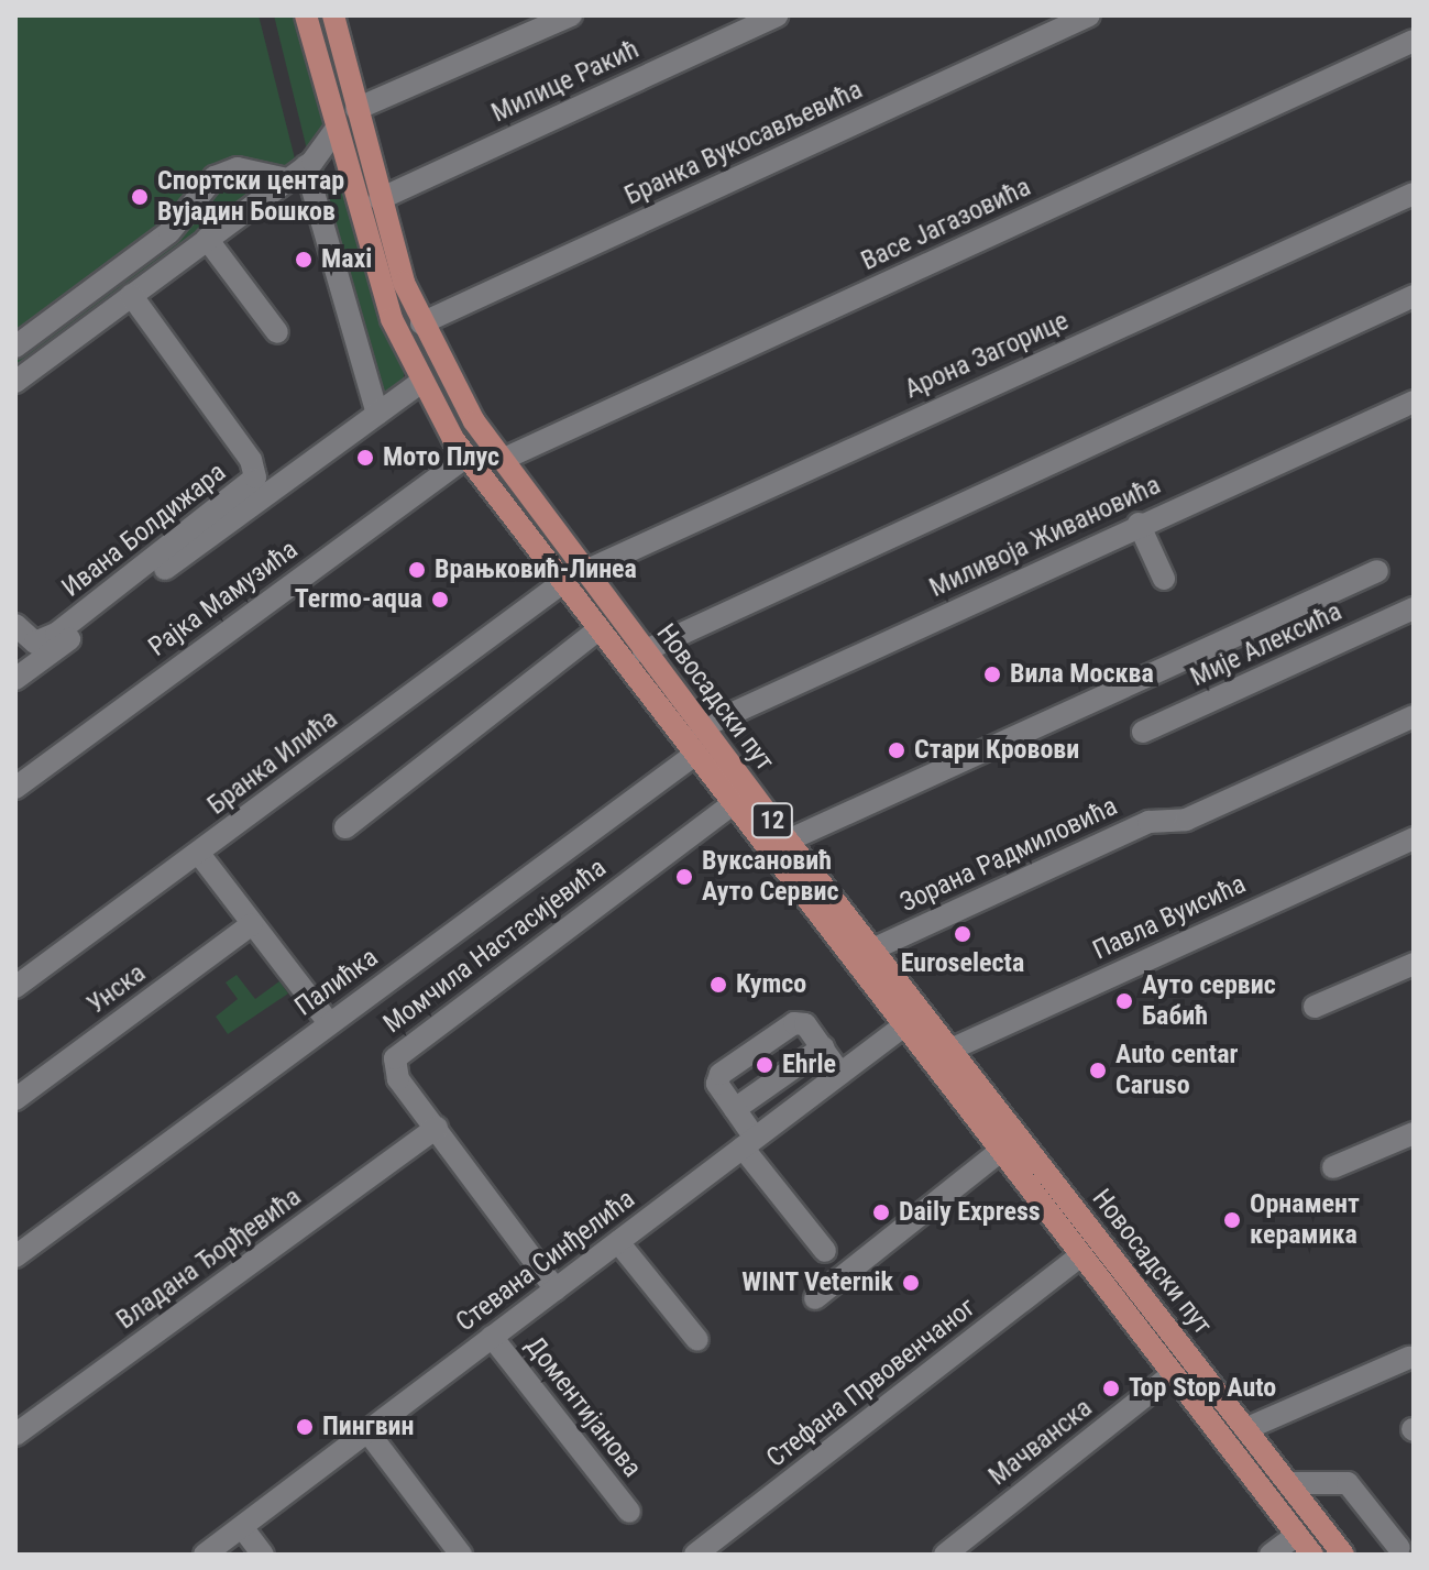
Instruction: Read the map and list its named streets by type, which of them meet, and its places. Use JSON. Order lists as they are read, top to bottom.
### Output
{
  "streets": {
    "main road": ["Новосадски пут", "12"],
    "street": [
      "Милице Ракић",
      "Бранка Вукосављевића",
      "Васе Јагазовића",
      "Арона Загорице",
      "Ивана Болдижара",
      "Миливоја Живановића",
      "Рајка Мамузића",
      "Мије Алексића",
      "Бранка Илића",
      "Зорана Радмиловића",
      "Павла Вуисића",
      "Момчила Настасијевића",
      "Палићка",
      "Унска",
      "Владана Ђорђевића",
      "Стевана Синђелића",
      "Стефана Првовенчаног",
      "Доментијанова",
      "Мачванска"
    ]
  },
  "crossings": [
    ["Милице Ракић", "Новосадски пут"],
    ["Бранка Вукосављевића", "Новосадски пут"],
    ["Васе Јагазовића", "Новосадски пут"],
    ["Арона Загорице", "Новосадски пут"],
    ["Миливоја Живановића", "Новосадски пут"],
    ["Рајка Мамузића", "Новосадски пут"],
    ["Новосадски пут", "Бранка Илића"],
    ["Новосадски пут", "Зорана Радмиловића"],
    ["Новосадски пут", "Павла Вуисића"],
    ["Новосадски пут", "Момчила Настасијевића"],
    ["Новосадски пут", "Палићка"],
    ["Новосадски пут", "Стевана Синђелића"],
    ["Новосадски пут", "Стефана Првовенчаног"],
    ["Новосадски пут", "Мачванска"],
    ["Момчила Настасијевића", "Владана Ђорђевића"],
    ["Момчила Настасијевића", "Стевана Синђелића"],
    ["Стевана Синђелића", "Доментијанова"]
  ],
  "places": [
    "Спортски центар Вујадин Бошков",
    "Maxi",
    "Мото Плус",
    "Врањковић-Линеа",
    "Termo-aqua",
    "Вила Москва",
    "Стари Кровови",
    "Вуксановић Ауто Сервис",
    "Euroselecta",
    "Kymco",
    "Ауто сервис Бабић",
    "Ehrle",
    "Auto centar Caruso",
    "Daily Express",
    "Орнамент керамика",
    "WINT Veternik",
    "Top Stop Auto",
    "Пингвин"
  ]
}
